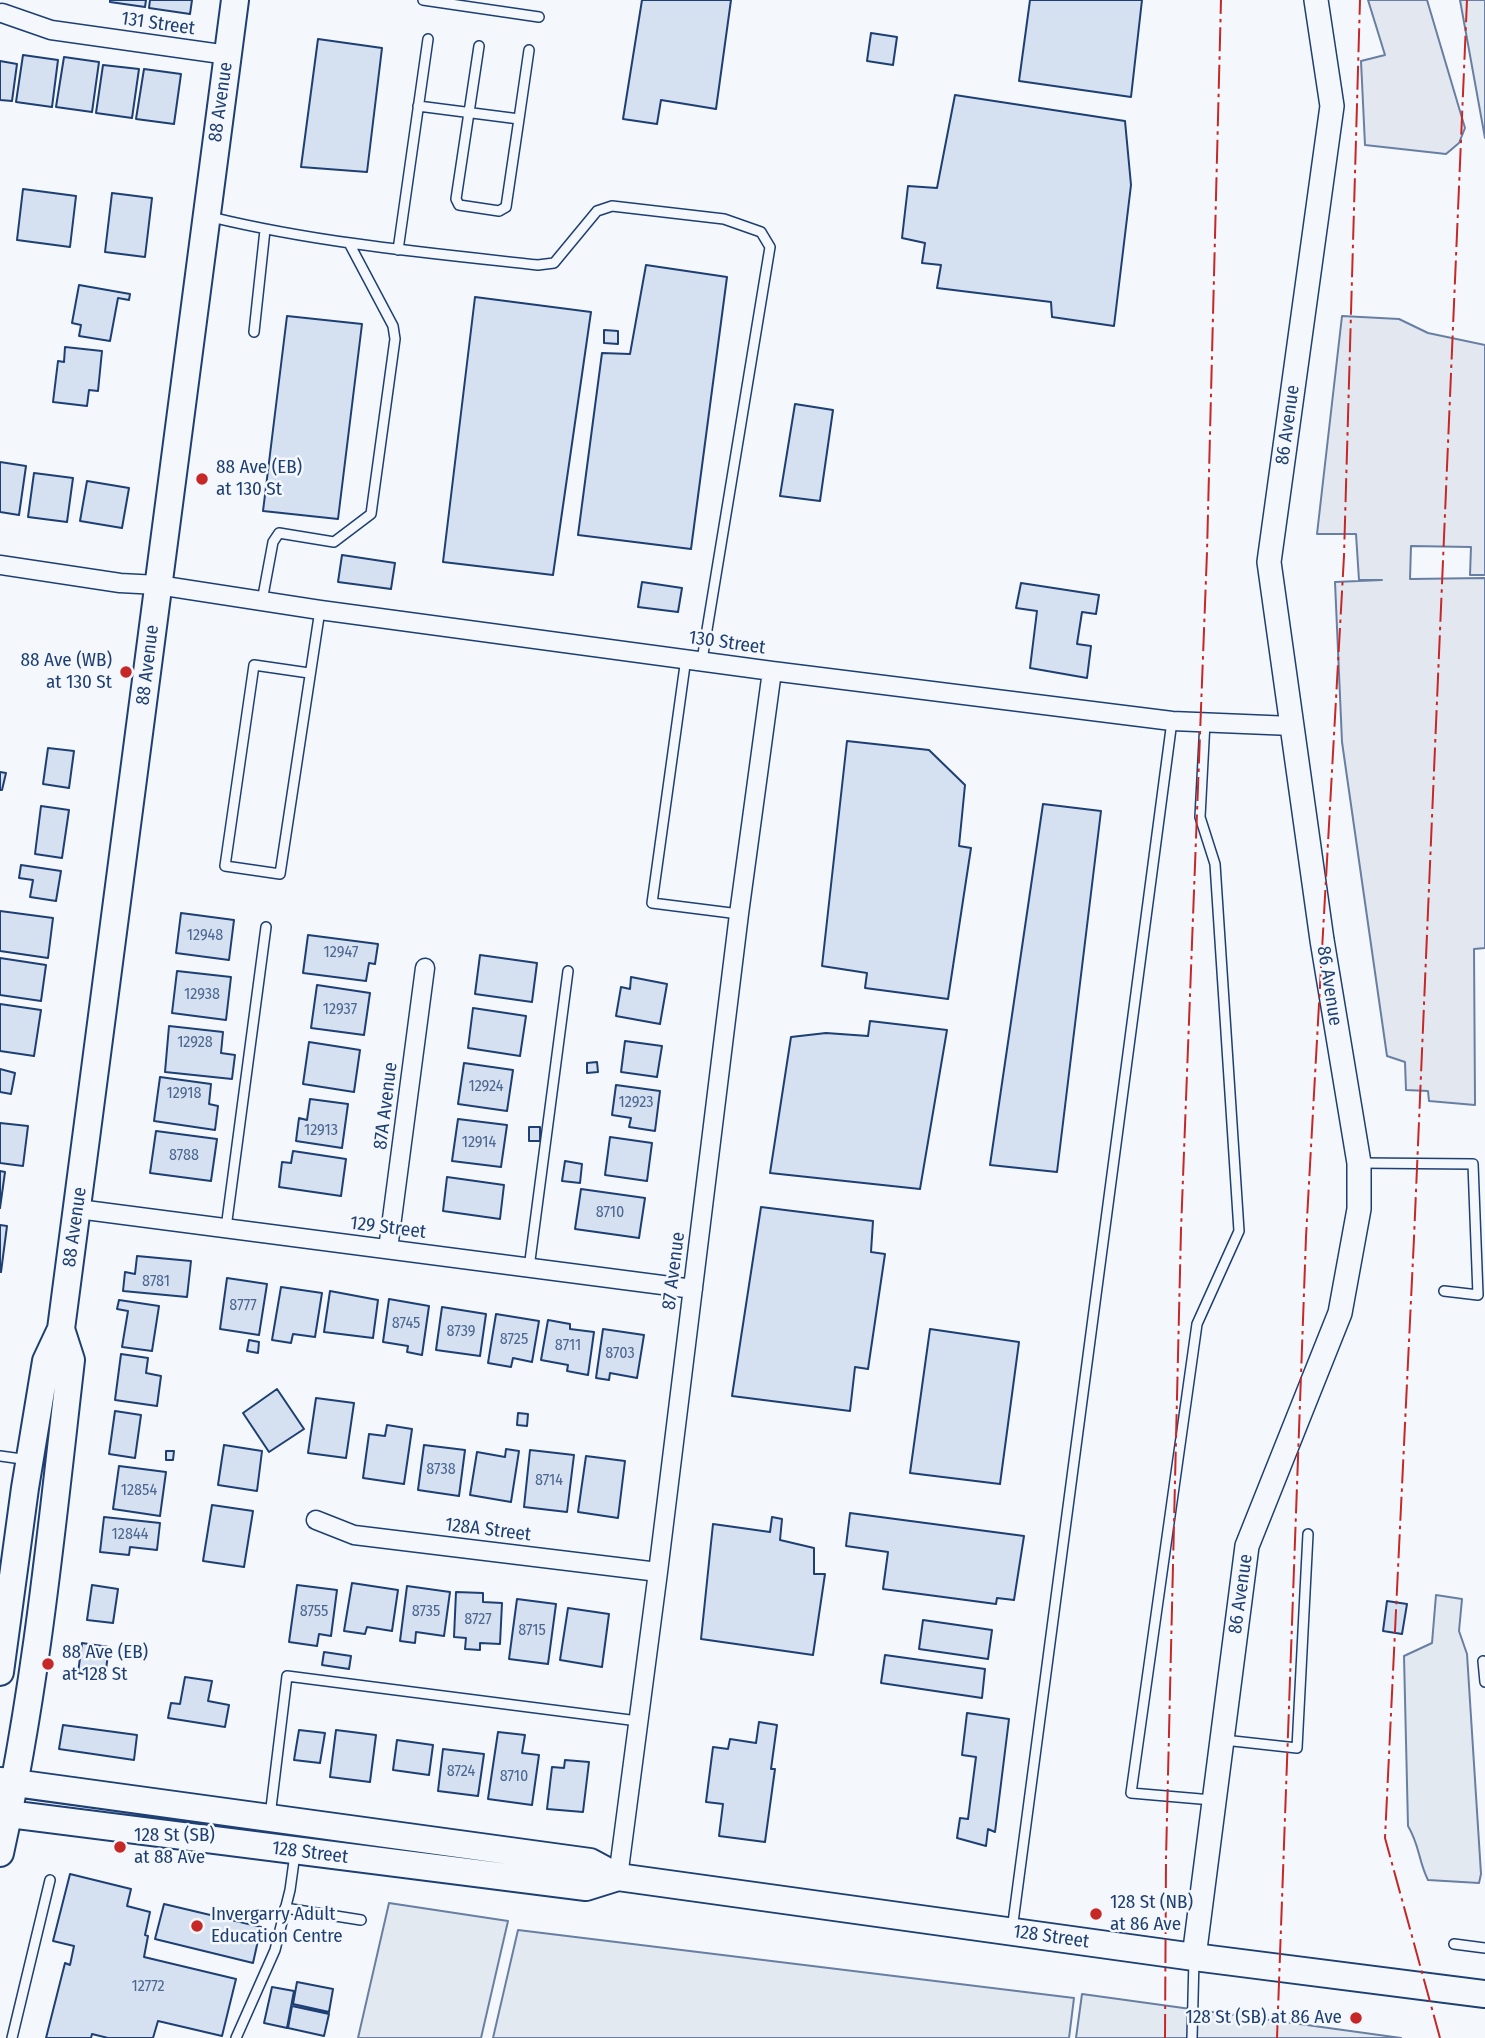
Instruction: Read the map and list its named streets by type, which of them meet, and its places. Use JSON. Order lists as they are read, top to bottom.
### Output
{
  "streets": {
    "main road": ["88 Avenue", "128 Street"],
    "street": [
      "131 Street",
      "86 Avenue",
      "130 Street",
      "87A Avenue",
      "129 Street",
      "87 Avenue",
      "128A Street"
    ]
  },
  "crossings": [
    ["131 Street", "88 Avenue"],
    ["88 Avenue", "130 Street"],
    ["88 Avenue", "129 Street"],
    ["88 Avenue", "128 Street"],
    ["86 Avenue", "130 Street"],
    ["86 Avenue", "128 Street"],
    ["130 Street", "87 Avenue"],
    ["87A Avenue", "129 Street"],
    ["129 Street", "87 Avenue"],
    ["87 Avenue", "128A Street"],
    ["87 Avenue", "128 Street"]
  ],
  "places": [
    "88 Ave (EB) at 130 St",
    "88 Ave (WB) at 130 St",
    "88 Ave (EB) at 128 St",
    "128 St (SB) at 88 Ave",
    "128 St (NB) at 86 Ave",
    "Invergarry Adult Education Centre",
    "128 St (SB) at 86 Ave"
  ],
  "house_numbers": [
    "12948",
    "12947",
    "12938",
    "12937",
    "12928",
    "12924",
    "12918",
    "12923",
    "12913",
    "12914",
    "8788",
    "8710",
    "8781",
    "8777",
    "8745",
    "8739",
    "8725",
    "8711",
    "8703",
    "8738",
    "8714",
    "12854",
    "12844",
    "8755",
    "8735",
    "8727",
    "8715",
    "8724",
    "8710",
    "12772"
  ]
}
